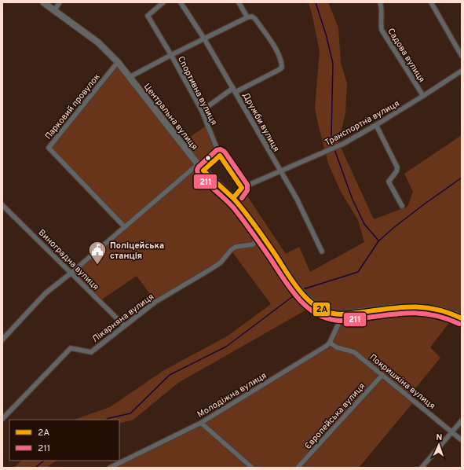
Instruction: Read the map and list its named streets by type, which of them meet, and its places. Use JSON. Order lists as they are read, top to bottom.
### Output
{
  "streets": {
    "street": [
      "Садова вулиця",
      "Спортивна вулиця",
      "Парковий провулок",
      "Центральна вулиця",
      "Дружби вулиця",
      "Транспортна вулиця",
      "Виноградна вулиця",
      "Лікарняна вулиця",
      "Покришкіна вулиця",
      "Молодіжна вулиця",
      "Європейська вулиця"
    ]
  },
  "crossings": [
    ["Садова вулиця", "Транспортна вулиця"],
    ["Спортивна вулиця", "Транспортна вулиця"],
    ["Парковий провулок", "Центральна вулиця"],
    ["Центральна вулиця", "Транспортна вулиця"],
    ["Центральна вулиця", "Лікарняна вулиця"],
    ["Дружби вулиця", "Транспортна вулиця"],
    ["Виноградна вулиця", "Лікарняна вулиця"],
    ["Покришкіна вулиця", "Молодіжна вулиця"],
    ["Покришкіна вулиця", "Європейська вулиця"]
  ],
  "places": {
    "public building": ["Поліцейська станція"]
  },
  "lines": ["transit line 211", "transit line 2А"],
  "legend": ["2А", "211"],
  "north": "top"
}
